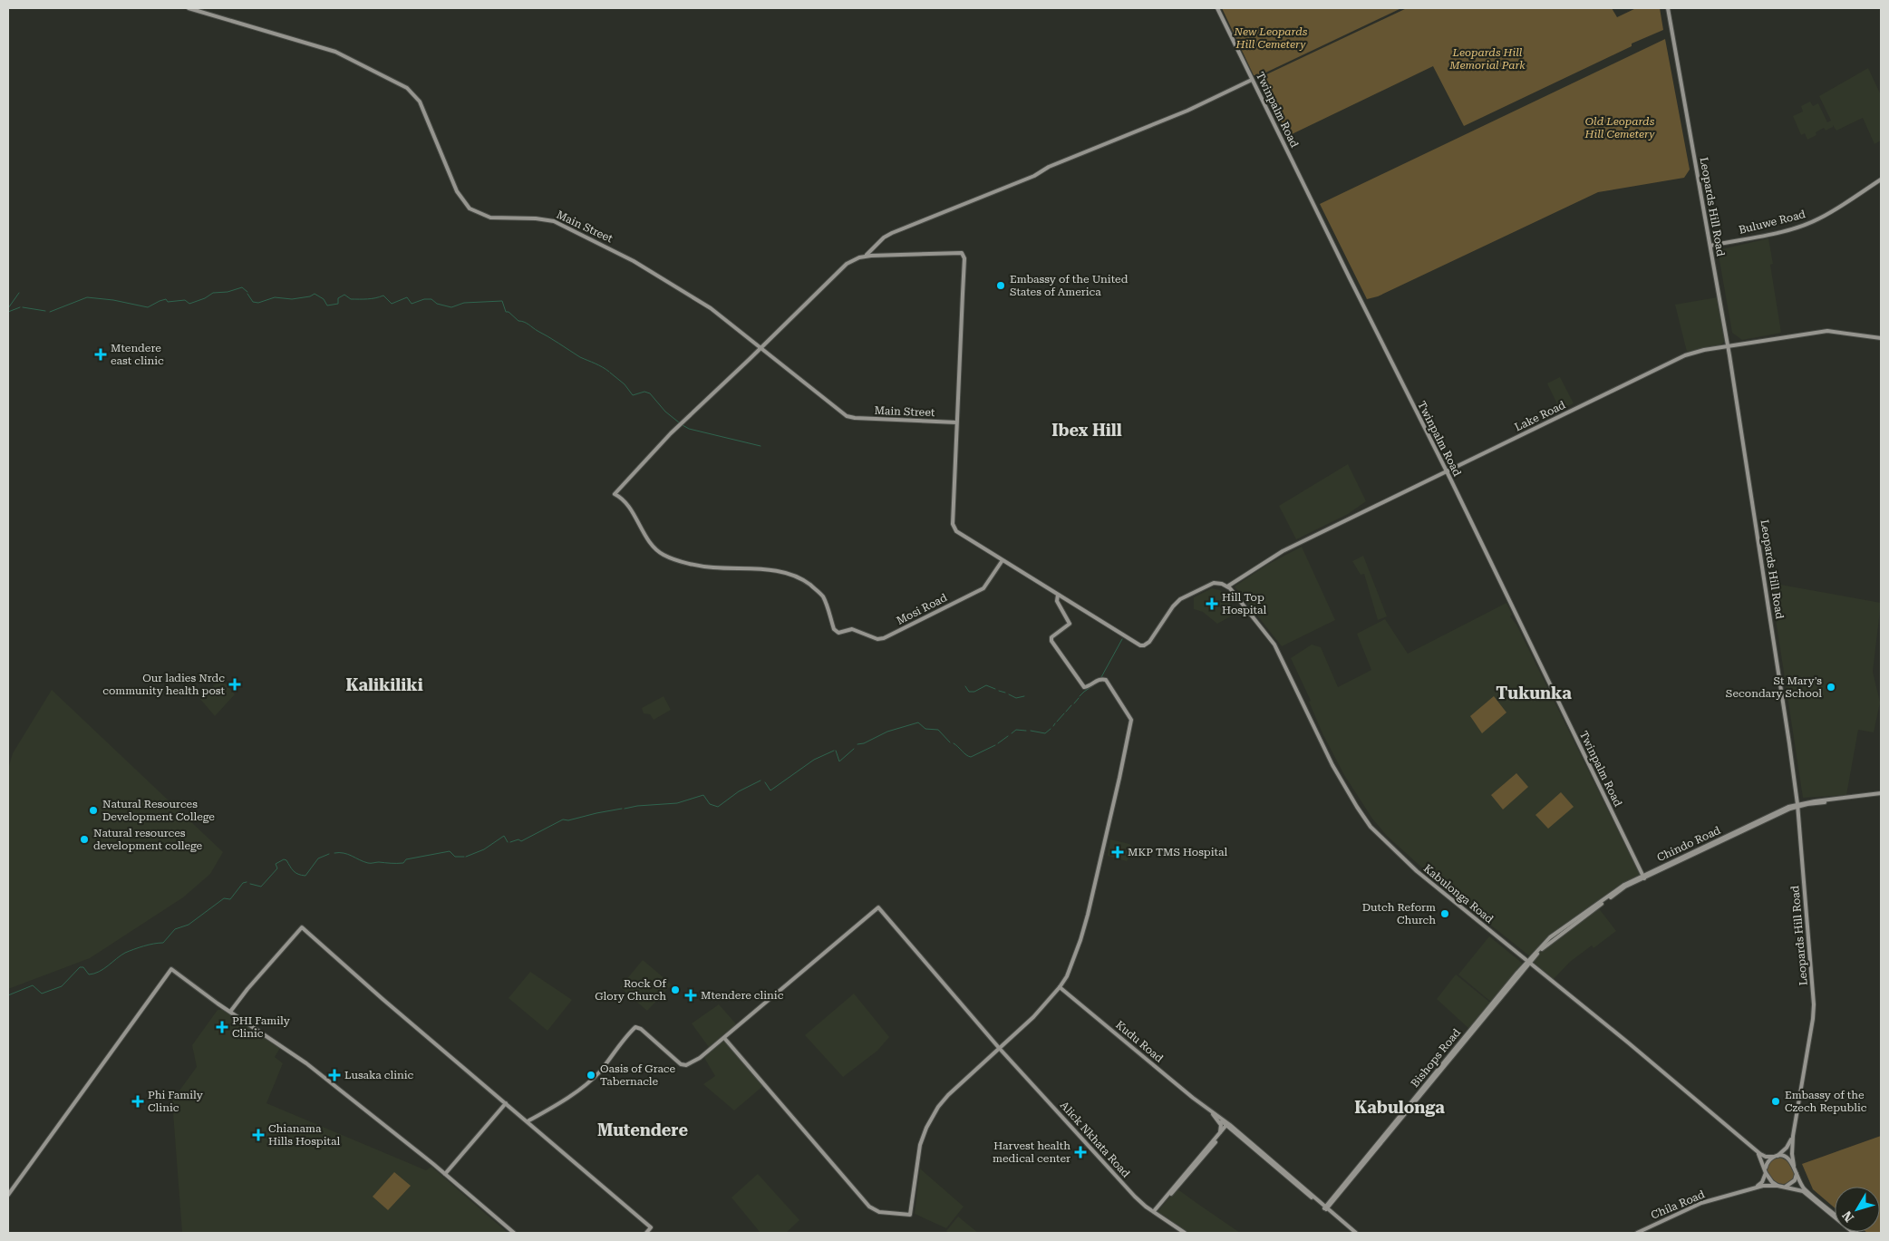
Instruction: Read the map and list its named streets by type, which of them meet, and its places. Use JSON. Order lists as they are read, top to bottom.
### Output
{
  "streets": {
    "main road": [
      "Twinpalm Road",
      "Leopards Hill Road",
      "Buluwe Road",
      "Main Street",
      "Lake Road",
      "Mosi Road",
      "Chindo Road",
      "Kabulonga Road",
      "Kudu Road",
      "Bishops Road",
      "Alick Nkhata Road",
      "Chila Road"
    ]
  },
  "crossings": [
    ["Twinpalm Road", "Lake Road"],
    ["Twinpalm Road", "Chindo Road"],
    ["Leopards Hill Road", "Buluwe Road"],
    ["Leopards Hill Road", "Lake Road"],
    ["Leopards Hill Road", "Chindo Road"],
    ["Leopards Hill Road", "Kabulonga Road"],
    ["Leopards Hill Road", "Chila Road"],
    ["Main Street", "Mosi Road"],
    ["Lake Road", "Kabulonga Road"],
    ["Chindo Road", "Kabulonga Road"],
    ["Chindo Road", "Bishops Road"],
    ["Kabulonga Road", "Bishops Road"],
    ["Kabulonga Road", "Chila Road"],
    ["Kudu Road", "Bishops Road"]
  ],
  "districts": [
    "Ibex Hill",
    "Kalikiliki",
    "Tukunka",
    "Kabulonga",
    "Mutendere"
  ],
  "parks": ["New Leopards Hill Cemetery", "Leopards Hill Memorial Park", "Old Leopards Hill Cemetery"],
  "places": {
    "other": [
      "Embassy of the United States of America",
      "St Mary's Secondary School",
      "Natural Resources Development College",
      "Natural resources development college",
      "Dutch Reform Church",
      "Rock Of Glory Church",
      "Oasis of Grace Tabernacle",
      "Embassy of the Czech Republic"
    ],
    "health": [
      "Mtendere east clinic",
      "Hill Top Hospital",
      "Our ladies Nrdc community health post",
      "MKP TMS Hospital",
      "Mtendere clinic",
      "PHI Family Clinic",
      "Lusaka clinic",
      "Phi Family Clinic",
      "Chianama Hills Hospital",
      "Harvest health medical center"
    ]
  },
  "north": "bottom left"
}
